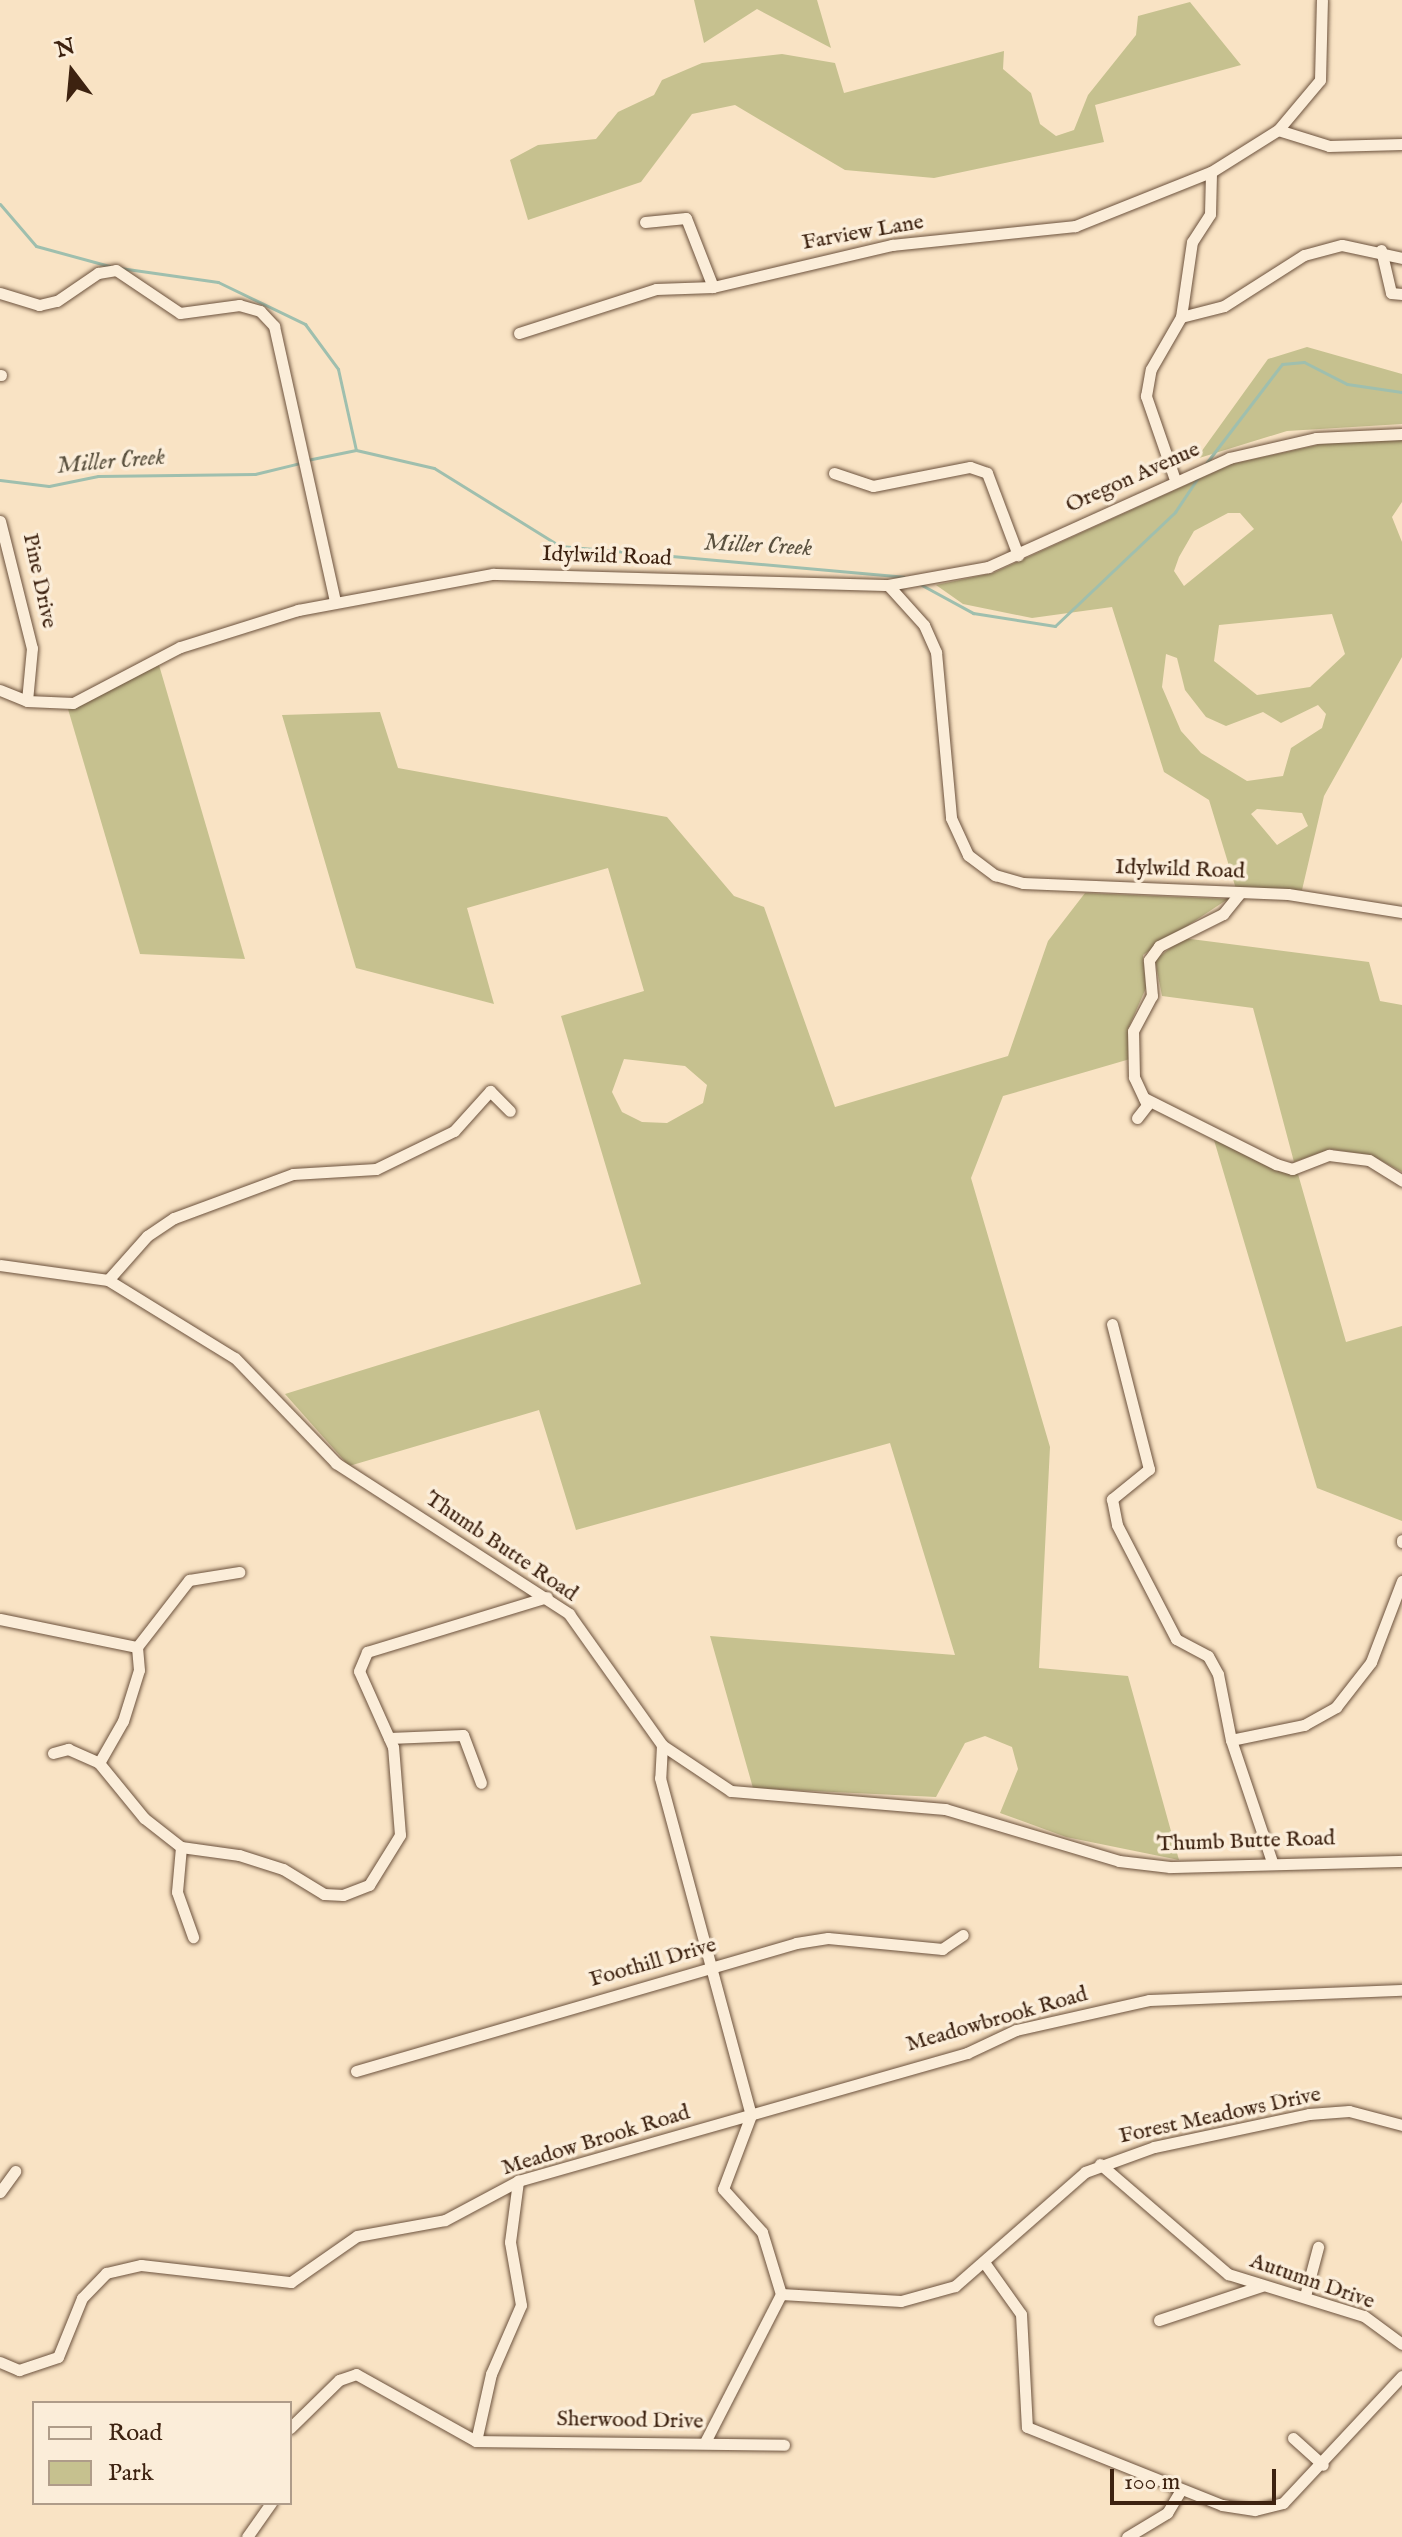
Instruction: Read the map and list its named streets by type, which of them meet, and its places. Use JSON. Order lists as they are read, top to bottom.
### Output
{
  "streets": {
    "street": [
      "Farview Lane",
      "Oregon Avenue",
      "Idylwild Road",
      "Pine Drive",
      "Thumb Butte Road",
      "Foothill Drive",
      "Meadowbrook Road",
      "Forest Meadows Drive",
      "Meadow Brook Road",
      "Autumn Drive",
      "Sherwood Drive"
    ]
  },
  "crossings": [
    ["Oregon Avenue", "Idylwild Road"],
    ["Idylwild Road", "Pine Drive"],
    ["Meadowbrook Road", "Meadow Brook Road"],
    ["Forest Meadows Drive", "Autumn Drive"]
  ],
  "water": ["Miller Creek"],
  "legend": ["Road", "Park"],
  "scale_bar": "100 m",
  "north": "top"
}
